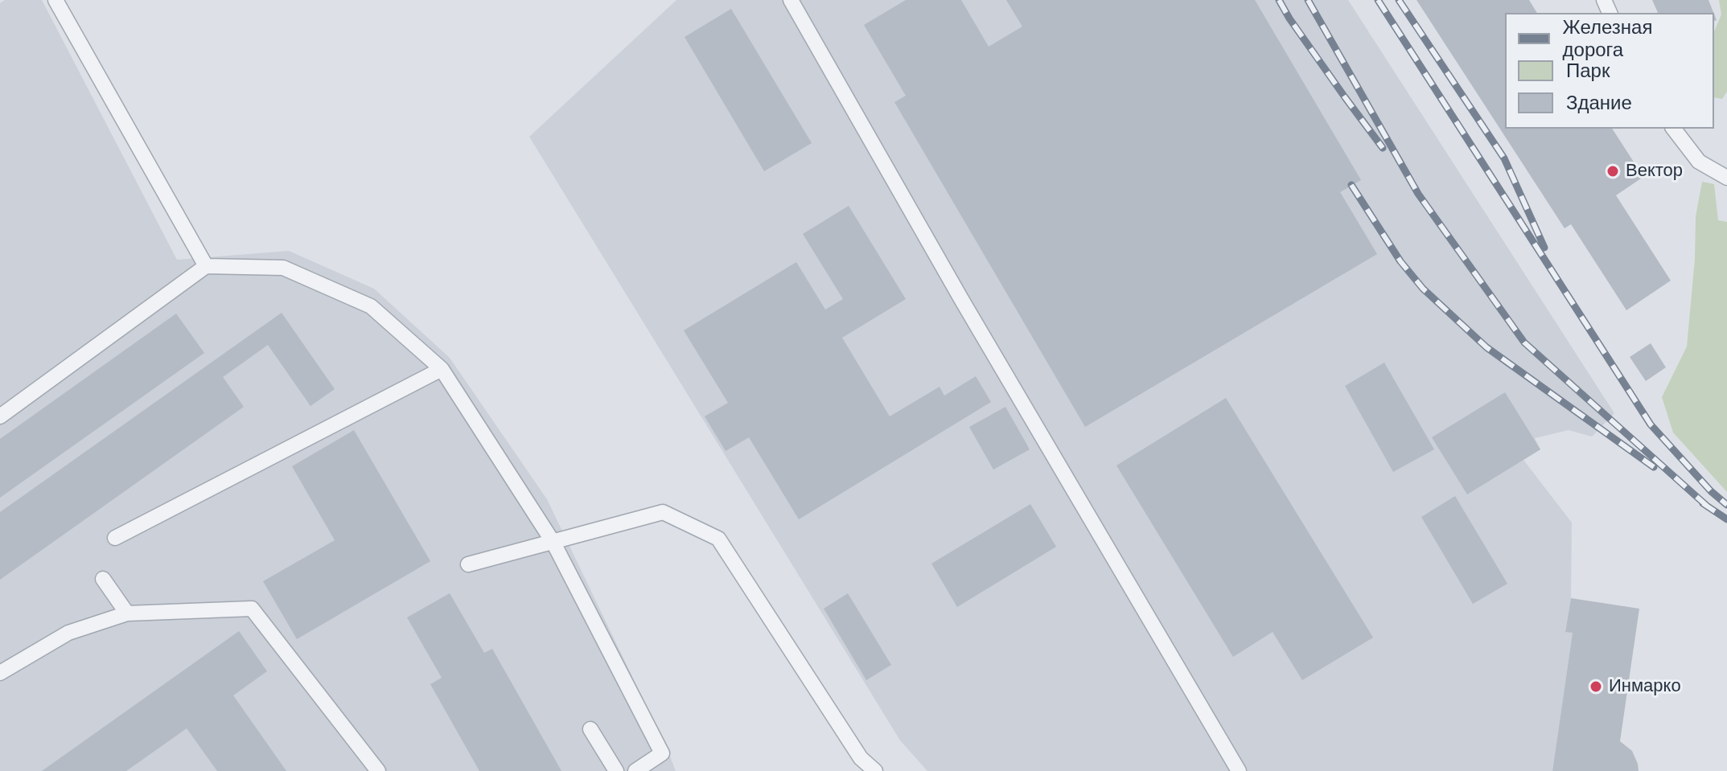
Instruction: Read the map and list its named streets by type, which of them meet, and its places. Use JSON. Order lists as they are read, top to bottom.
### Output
{
  "places": ["Вектор", "Инмарко"],
  "legend": ["Железная дорога", "Парк", "Здание"]
}
